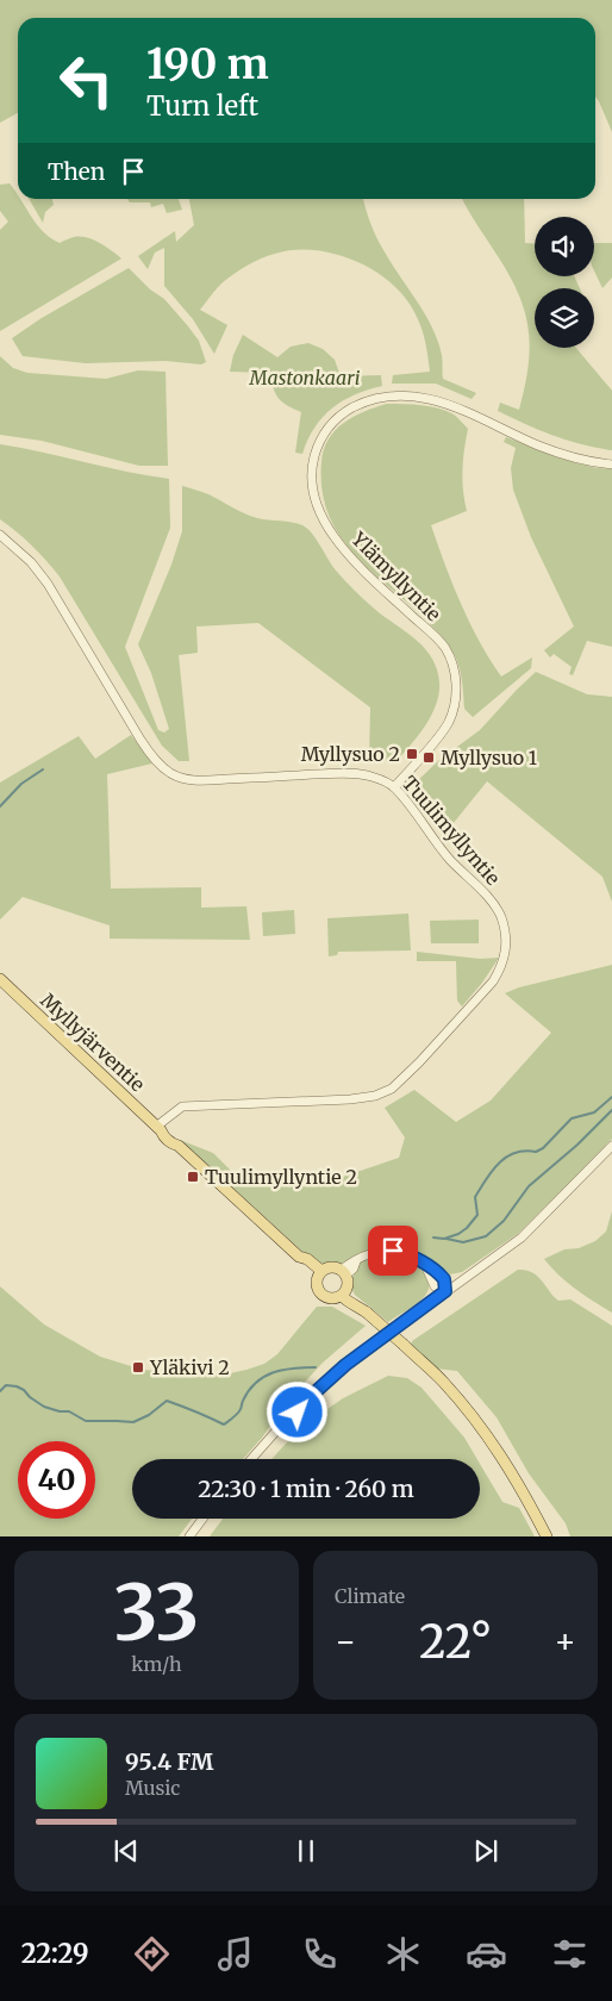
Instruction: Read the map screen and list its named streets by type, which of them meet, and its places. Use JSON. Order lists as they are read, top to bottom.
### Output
{
  "streets": {
    "main road": ["Myllyjärventie"],
    "street": ["Ylämyllyntie", "Tuulimyllyntie"]
  },
  "crossings": [
    ["Ylämyllyntie", "Tuulimyllyntie"],
    ["Tuulimyllyntie", "Myllyjärventie"]
  ],
  "parks": ["Mastonkaari"],
  "places": {
    "transit": [
      "Myllysuo 2",
      "Myllysuo 1",
      "Tuulimyllyntie 2",
      "Yläkivi 2"
    ]
  },
  "page": {
    "turn": ["190 m", "Turn left"],
    "then": "Then",
    "limit": "40",
    "trip": "22:30 · 1 min · 260 m",
    "tile": [
      ["33", "km/h"],
      "Climate"
    ],
    "heat": ["−", "22°", "+"],
    "song": ["95.4 FM", "Music"],
    "tabs": "22:29"
  }
}
